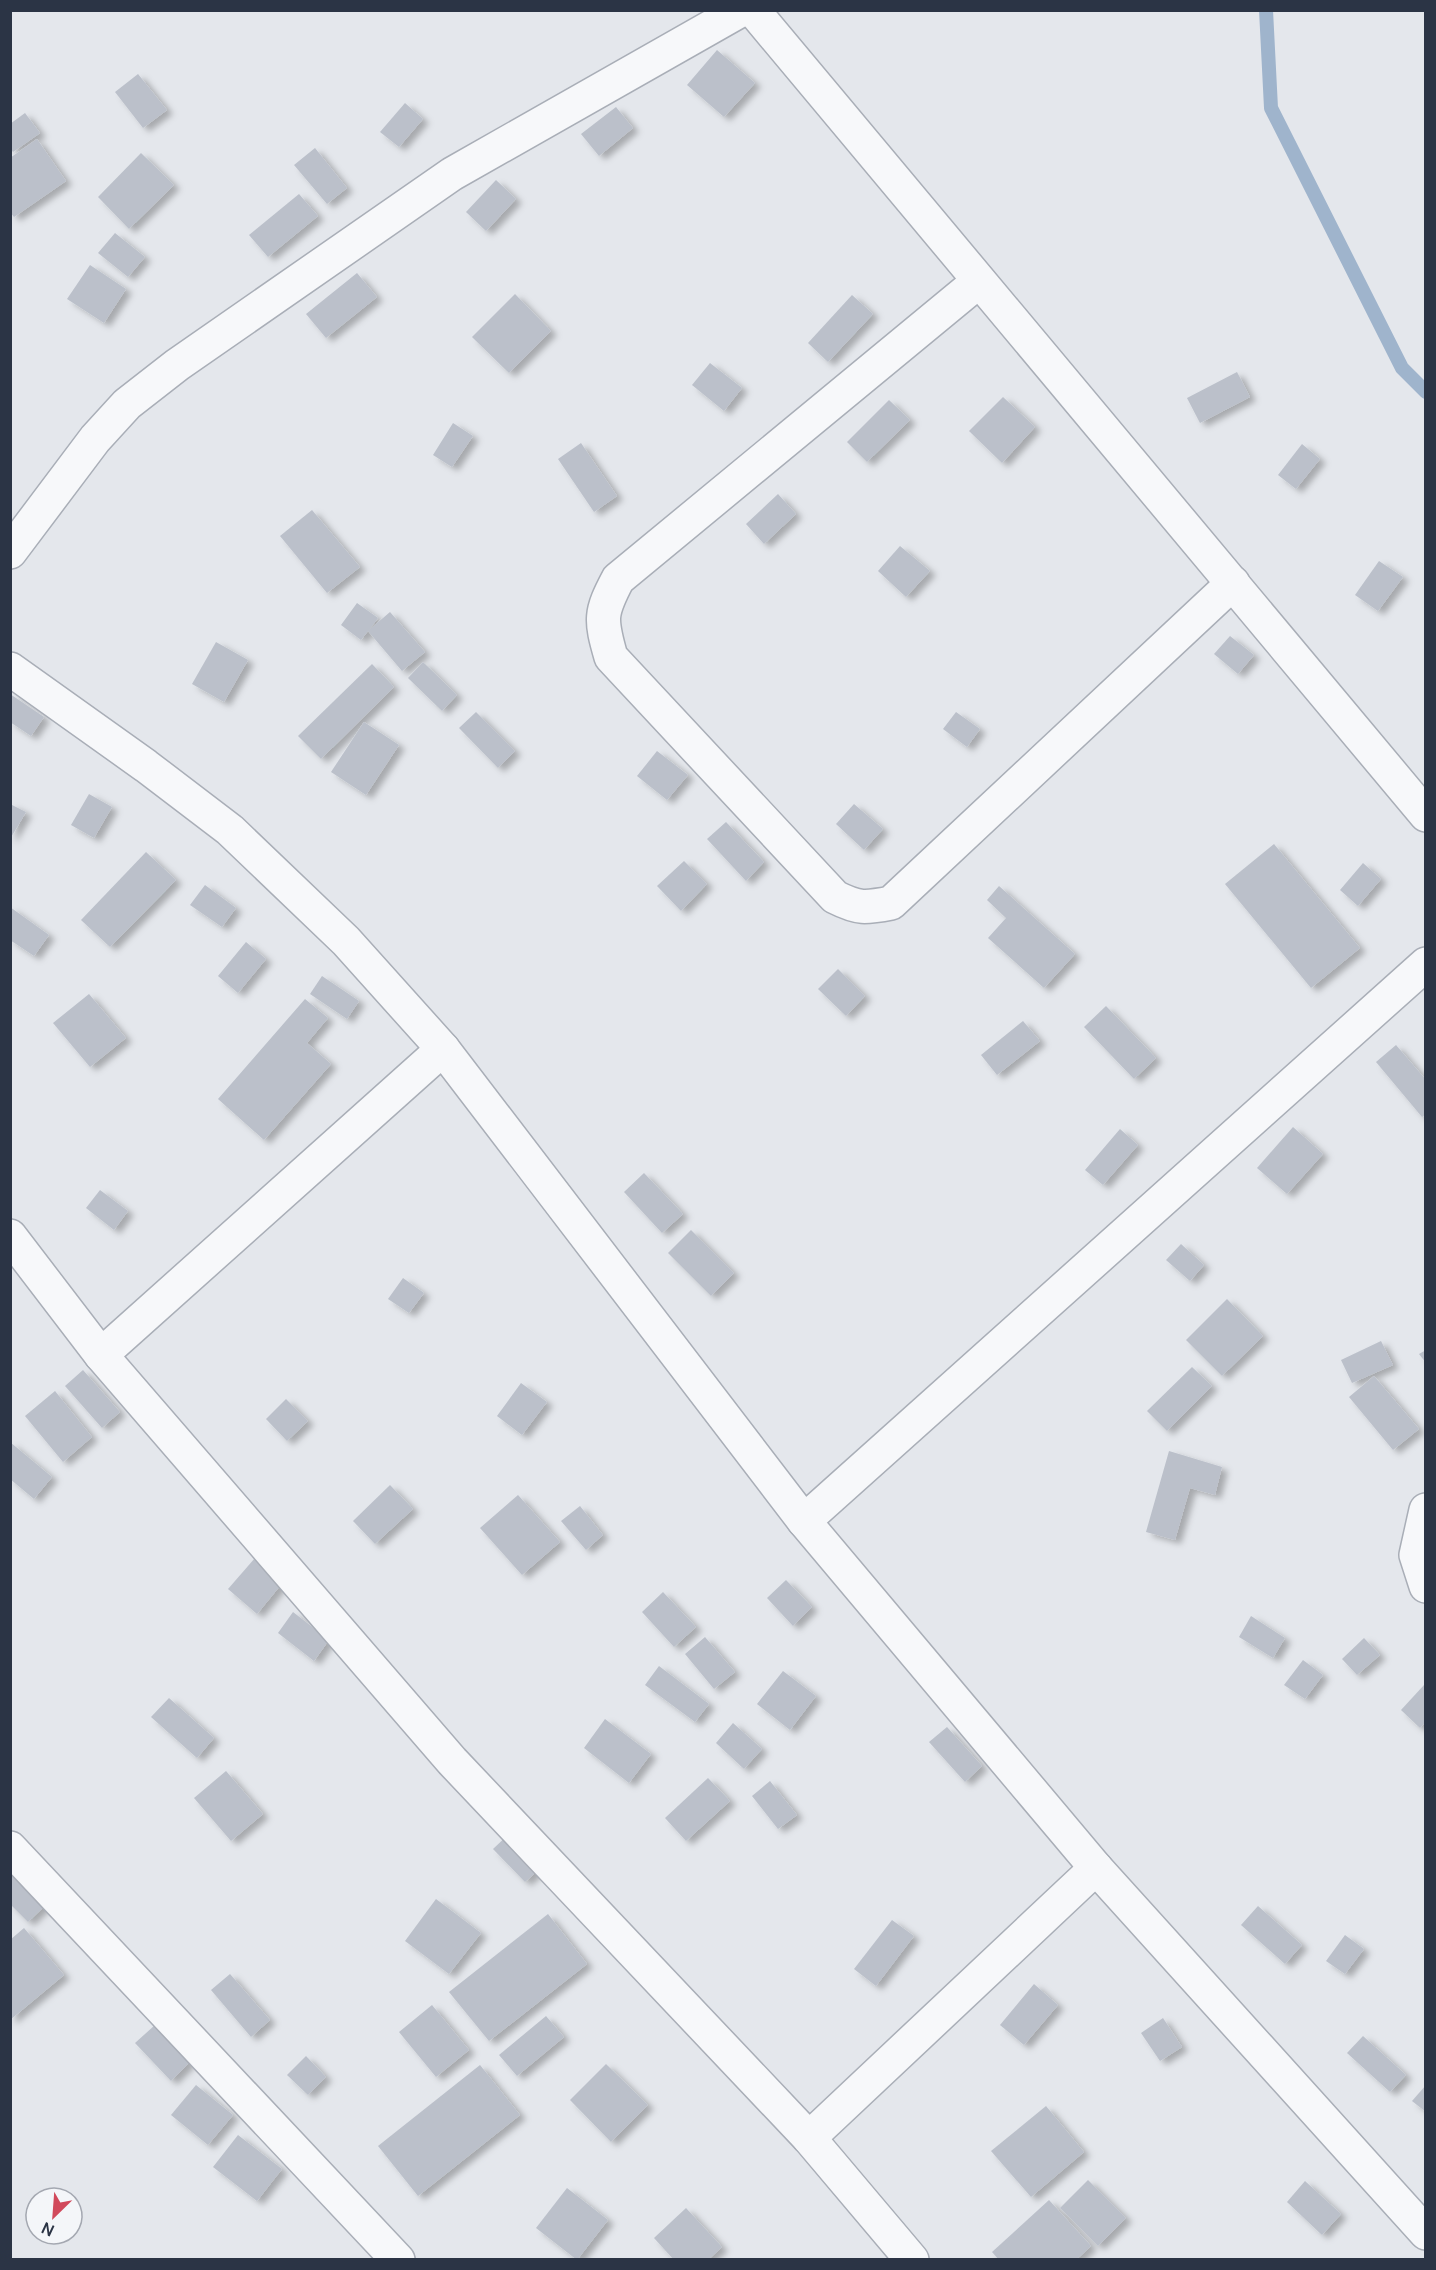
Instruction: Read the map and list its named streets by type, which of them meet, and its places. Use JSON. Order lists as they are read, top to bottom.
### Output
{
  "north": "bottom left"
}
